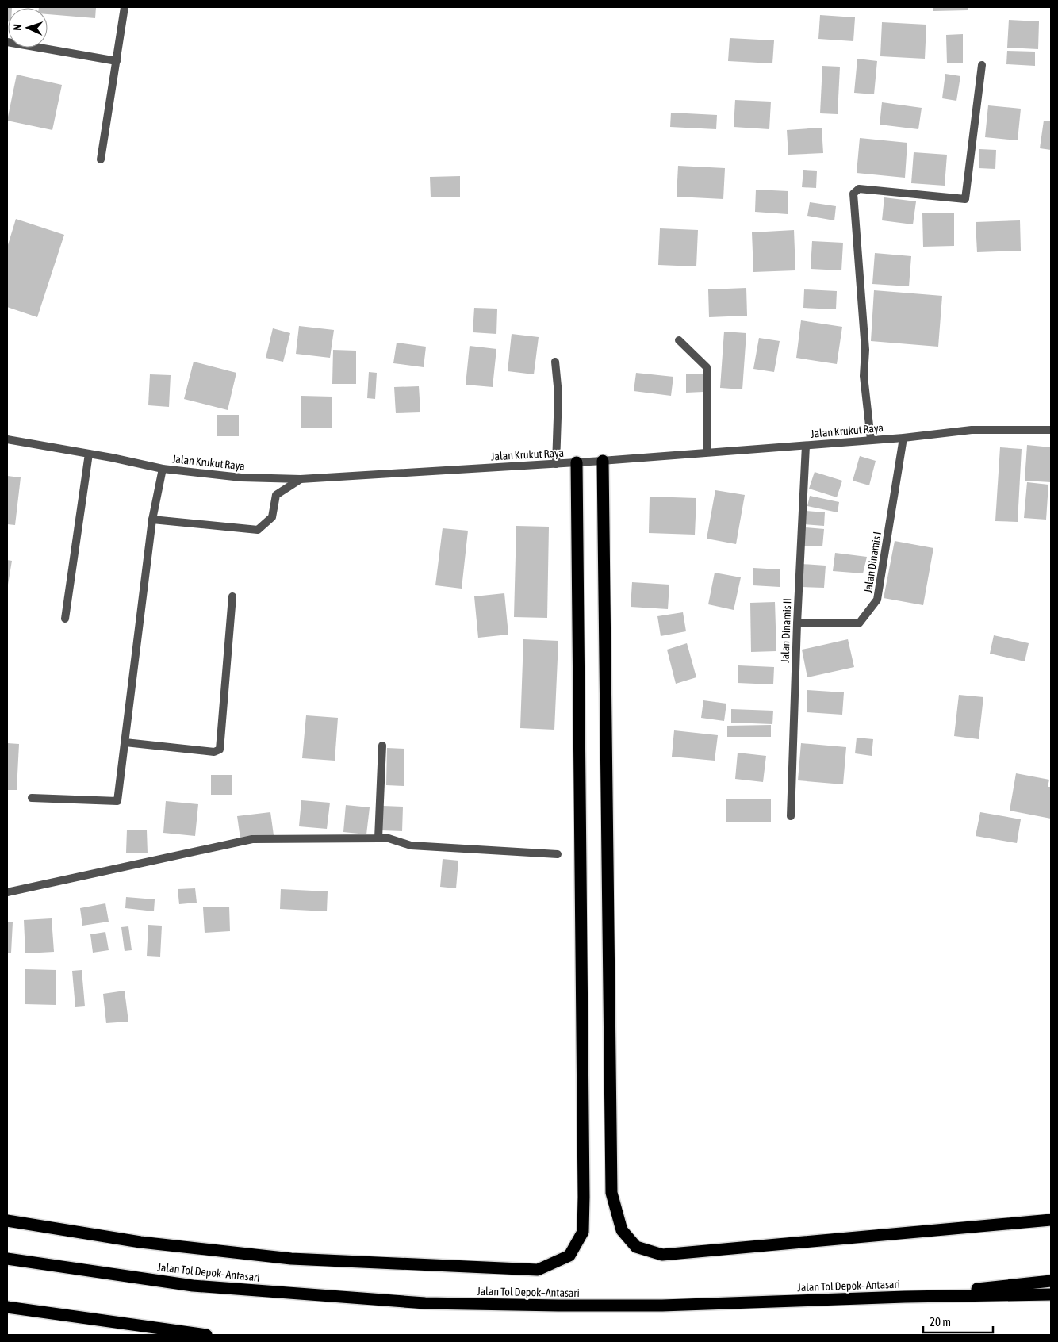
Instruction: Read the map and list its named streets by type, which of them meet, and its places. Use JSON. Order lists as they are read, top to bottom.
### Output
{
  "streets": {
    "highway": ["Jalan Tol Depok–Antasari"],
    "street": ["Jalan Krukut Raya", "Jalan Dinamis I", "Jalan Dinamis II"]
  },
  "crossings": [
    ["Jalan Krukut Raya", "Jalan Dinamis I"],
    ["Jalan Krukut Raya", "Jalan Dinamis II"],
    ["Jalan Dinamis I", "Jalan Dinamis II"]
  ],
  "scale_bar": "20 m",
  "north": "left"
}
